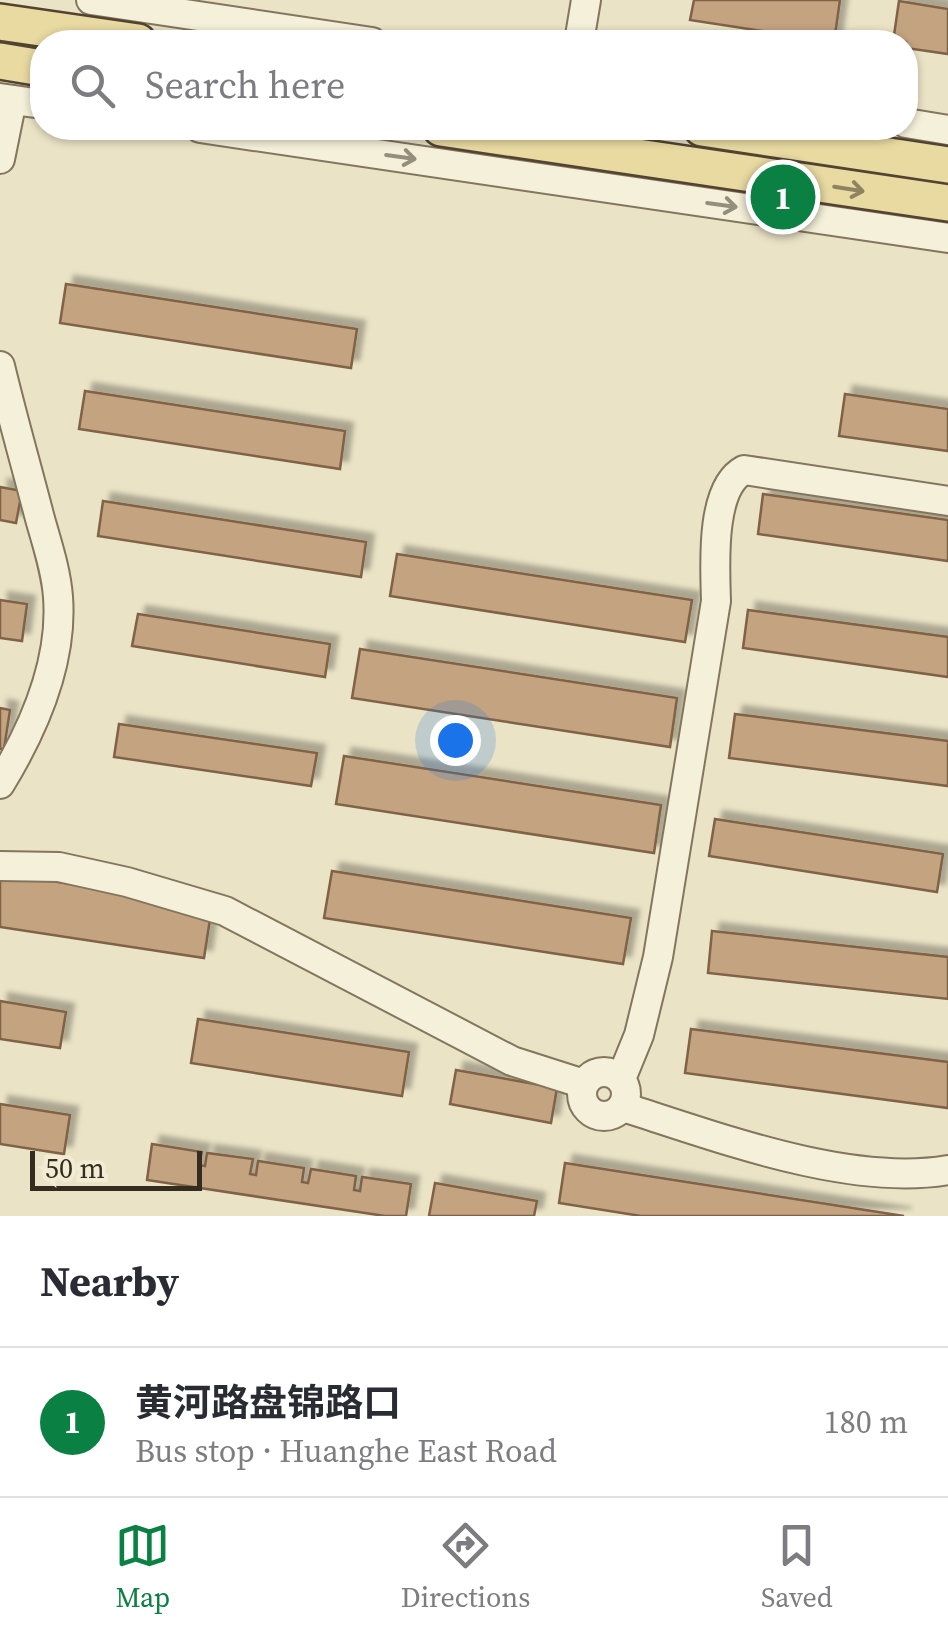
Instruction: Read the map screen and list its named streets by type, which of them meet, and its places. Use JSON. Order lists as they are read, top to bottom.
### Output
{
  "scale_bar": "50 m",
  "page": {
    "search": "Search here",
    "pins": "1",
    "scale": "50 m",
    "heading": "Nearby",
    "list": [
      {
        "mark": "1",
        "name": "黄河路盘锦路口",
        "note": "Bus stop · Huanghe East Road",
        "value": "180 m"
      }
    ],
    "nav": ["Map", "Directions", "Saved"]
  }
}
